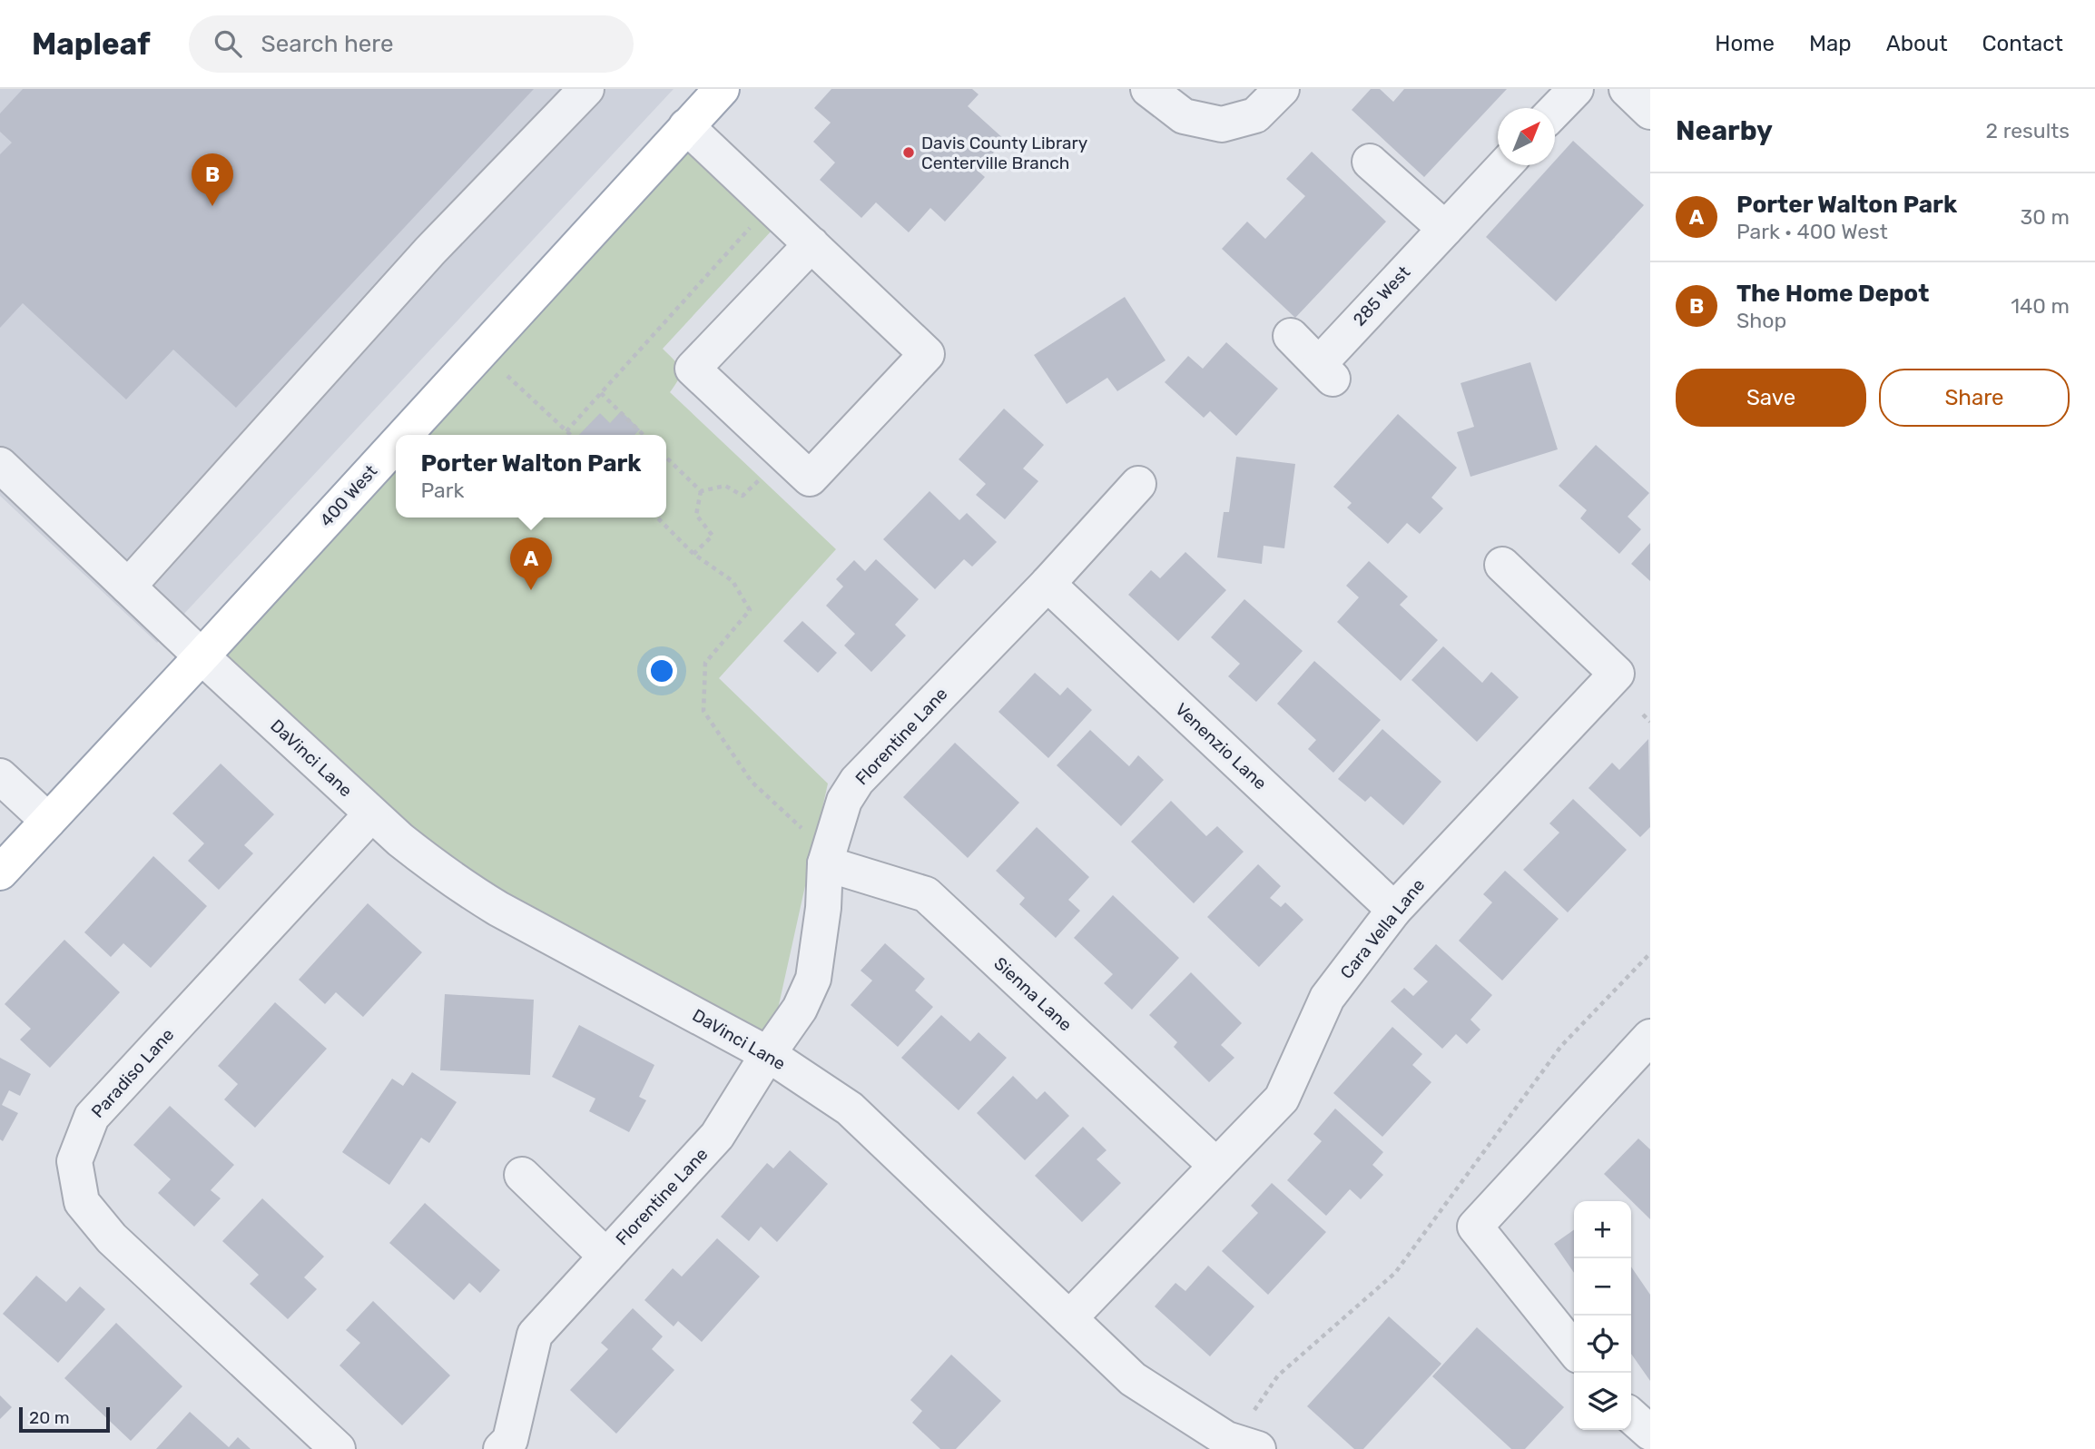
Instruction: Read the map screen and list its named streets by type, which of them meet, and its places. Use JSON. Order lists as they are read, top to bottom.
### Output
{
  "streets": {
    "main road": ["400 West"],
    "street": [
      "285 West",
      "Florentine Lane",
      "Venenzio Lane",
      "DaVinci Lane",
      "Cara Vella Lane",
      "Sienna Lane",
      "Paradiso Lane"
    ]
  },
  "crossings": [
    ["400 West", "DaVinci Lane"],
    ["Florentine Lane", "Venenzio Lane"],
    ["Florentine Lane", "DaVinci Lane"],
    ["Florentine Lane", "Sienna Lane"],
    ["Venenzio Lane", "Cara Vella Lane"],
    ["DaVinci Lane", "Cara Vella Lane"],
    ["DaVinci Lane", "Paradiso Lane"],
    ["Cara Vella Lane", "Sienna Lane"]
  ],
  "places": ["Davis County Library Centerville Branch"],
  "scale_bar": "20 m",
  "north": "top right",
  "page": {
    "header": "Mapleaf",
    "search": "Search here",
    "nav": [
      "Home",
      "Map",
      "About",
      "Contact"
    ],
    "heading": ["Nearby", "2 results"],
    "pins": ["B", "A"],
    "list": [
      {
        "mark": "A",
        "name": "Porter Walton Park",
        "note": "Park · 400 West",
        "value": "30 m"
      },
      {
        "mark": "B",
        "name": "The Home Depot",
        "note": "Shop",
        "value": "140 m"
      }
    ],
    "buttons": ["Save", "Share"],
    "popup": ["Porter Walton Park", "Park"],
    "map_buttons": ["+", "−"],
    "scale": "20 m"
  }
}
